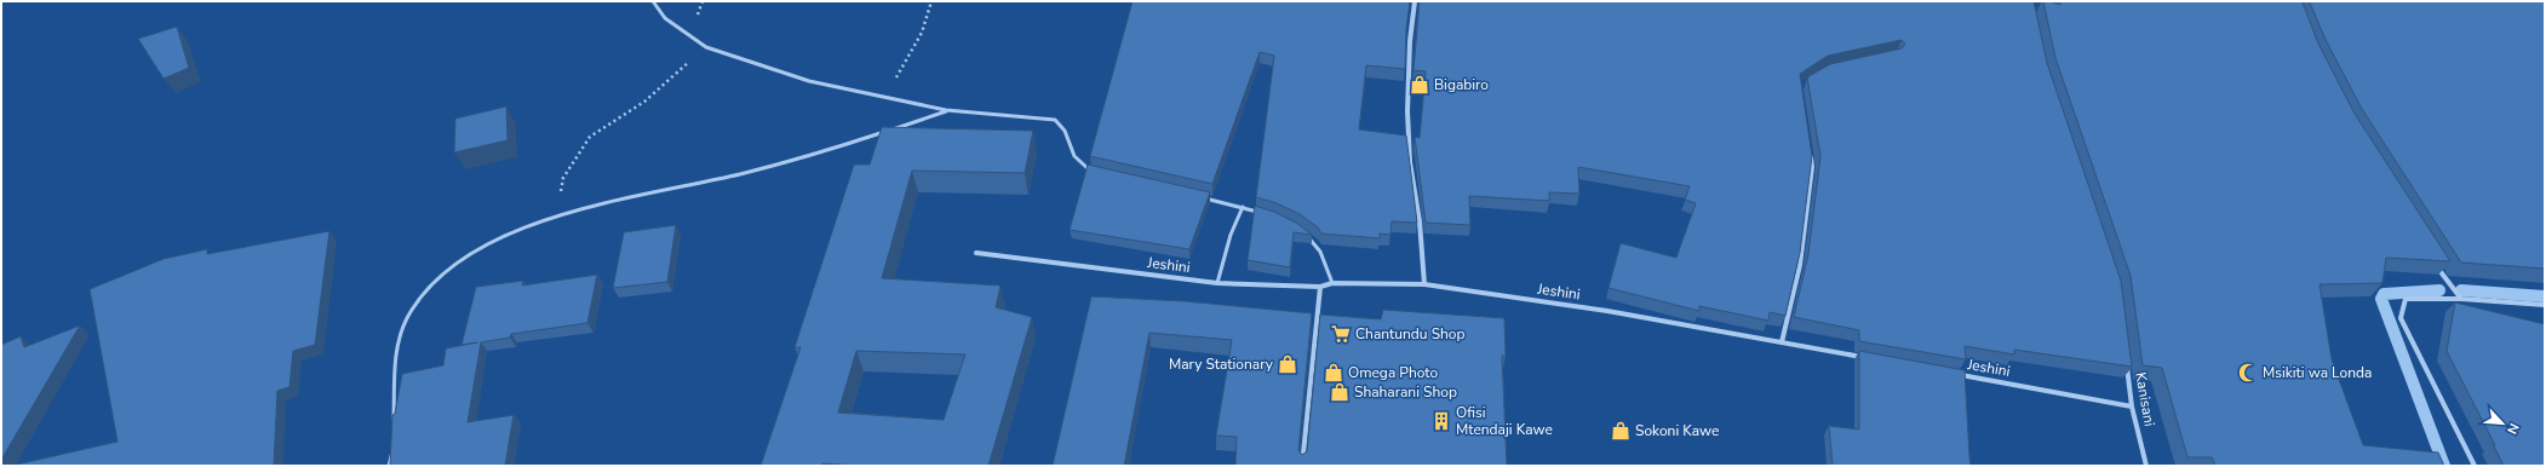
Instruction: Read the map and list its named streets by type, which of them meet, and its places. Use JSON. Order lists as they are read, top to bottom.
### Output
{
  "streets": {
    "street": ["Jeshini", "Kanisani"]
  },
  "crossings": [
    ["Jeshini", "Kanisani"]
  ],
  "places": {
    "shop": [
      "Bigabiro",
      "Mary Stationary",
      "Omega Photo",
      "Shaharani Shop",
      "Sokoni Kawe"
    ],
    "supermarket": ["Chantundu Shop"],
    "mosque": ["Msikiti wa Londa"],
    "building": ["Ofisi Mtendaji Kawe"]
  },
  "north": "bottom right"
}
